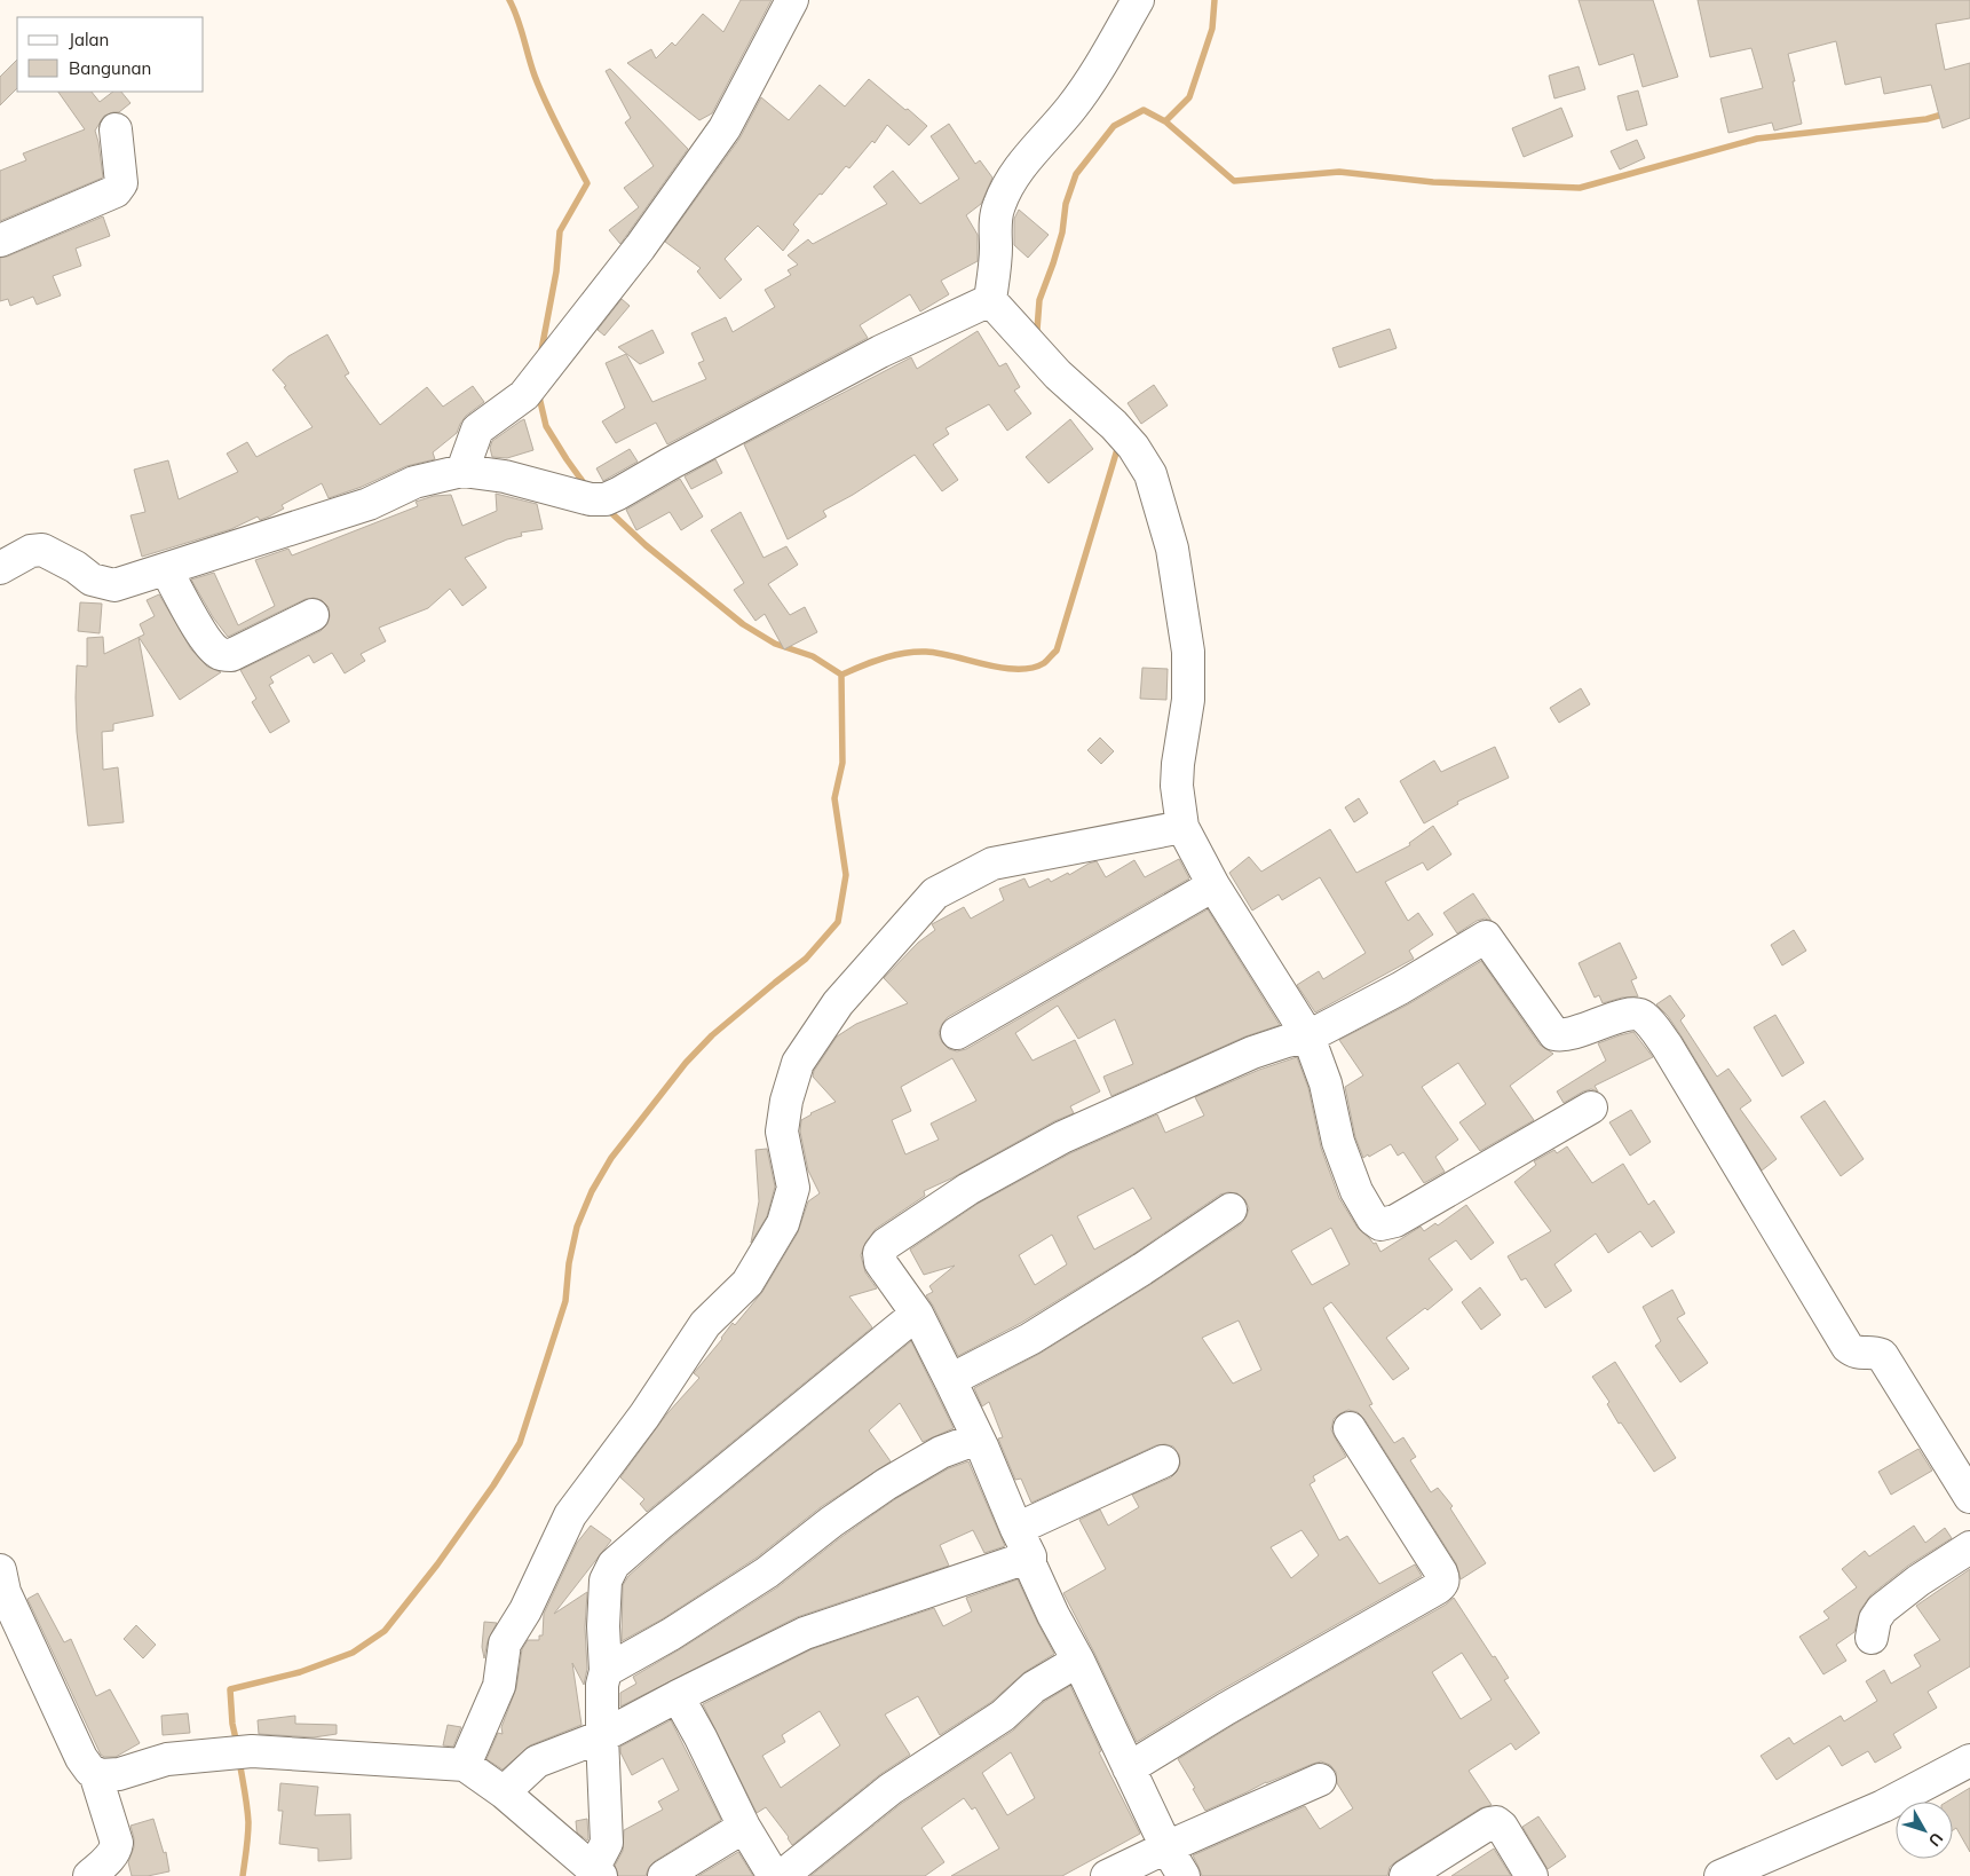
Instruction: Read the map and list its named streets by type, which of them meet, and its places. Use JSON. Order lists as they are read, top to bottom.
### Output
{
  "legend": ["Jalan", "Bangunan"],
  "north": "bottom right"
}
